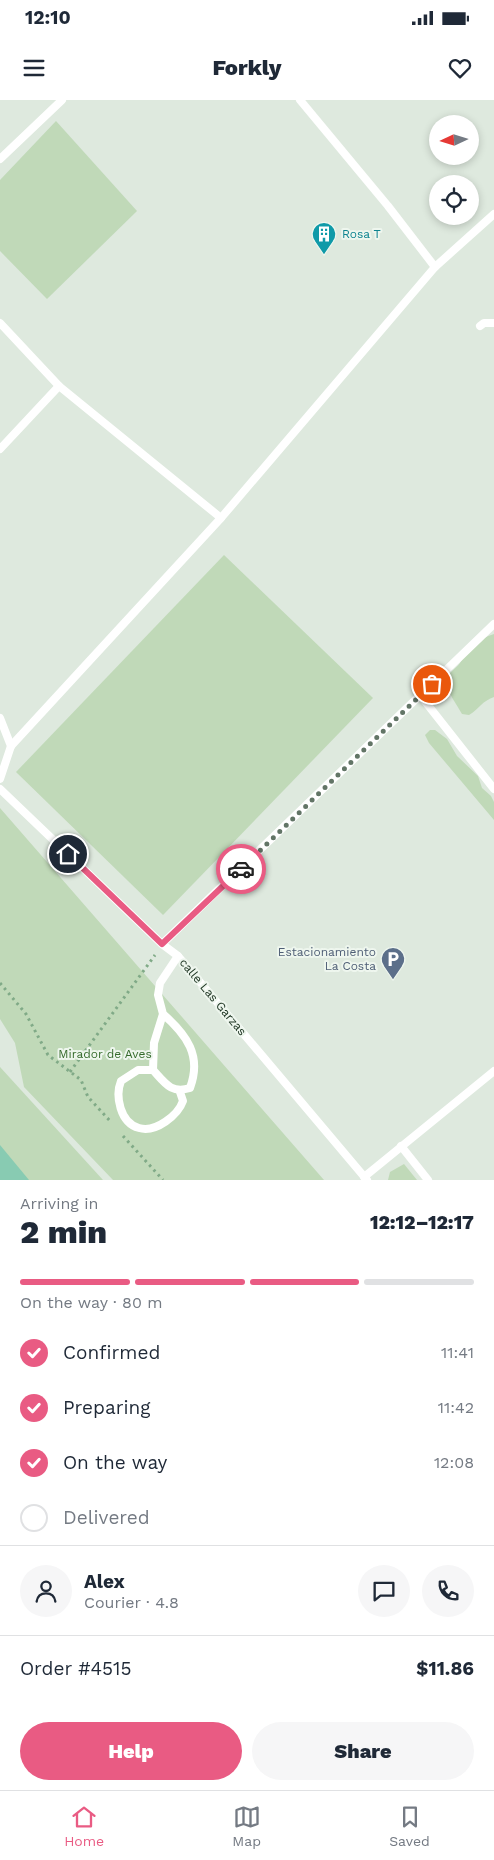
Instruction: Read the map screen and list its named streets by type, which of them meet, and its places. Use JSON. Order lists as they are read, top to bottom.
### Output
{
  "streets": {
    "lane": ["calle Las Garzas"]
  },
  "parks": ["Mirador de Aves"],
  "places": {
    "building": ["Rosa T"],
    "parking": ["Estacionamiento La Costa"]
  },
  "north": "left",
  "page": {
    "status": "12:10",
    "header": "Forkly",
    "heading": ["2 min", "Arriving in", "12:12–12:17"],
    "panel": [
      "Alex",
      "Courier · 4.8",
      "Order #4515",
      "$11.86"
    ],
    "bar": "On the way · 80 m",
    "list": [
      ["Confirmed", "11:41"],
      ["Preparing", "11:42"],
      ["On the way", "12:08"],
      "Delivered"
    ],
    "buttons": ["Help", "Share"],
    "tabs": ["Home", "Map", "Saved"]
  }
}
